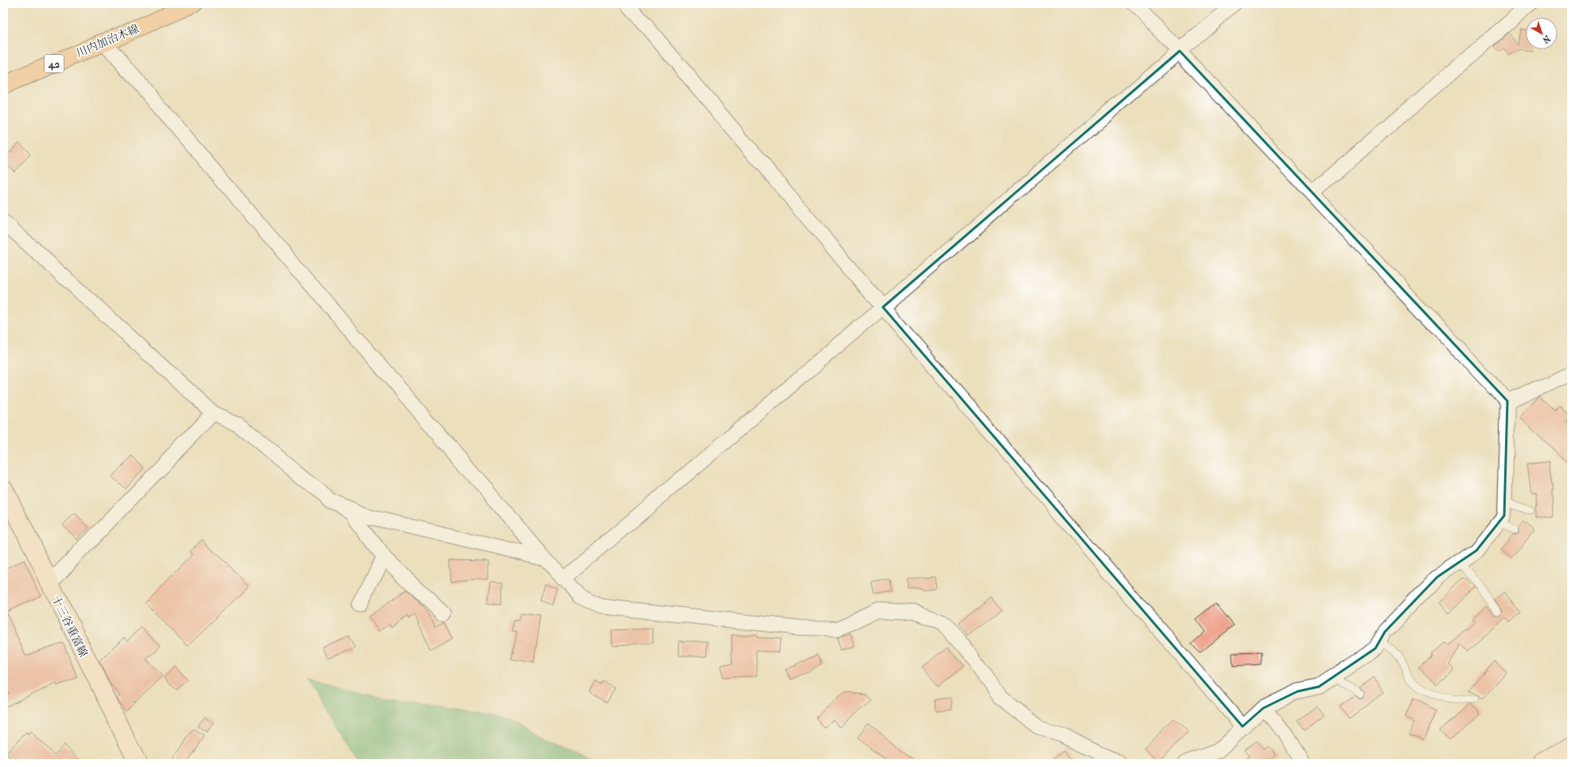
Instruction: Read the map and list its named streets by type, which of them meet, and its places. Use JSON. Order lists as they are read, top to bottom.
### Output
{
  "streets": {
    "main road": ["川内加治木線", "42", "十三谷重富線"]
  },
  "north": "bottom right"
}
